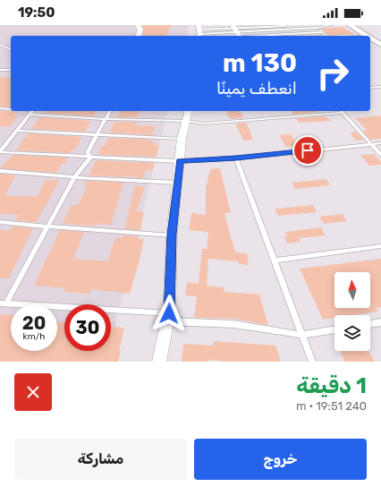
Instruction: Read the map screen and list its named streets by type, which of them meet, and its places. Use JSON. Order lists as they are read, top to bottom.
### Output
{
  "north": "top",
  "page": {
    "status": "19:50",
    "turn": ["130 m", "انعطف يمينًا"],
    "speed": "20 km/h",
    "limit": "30",
    "heading": ["1 دقيقة", "240 m · 19:51"],
    "buttons": ["خروج", "مشاركة"]
  }
}
